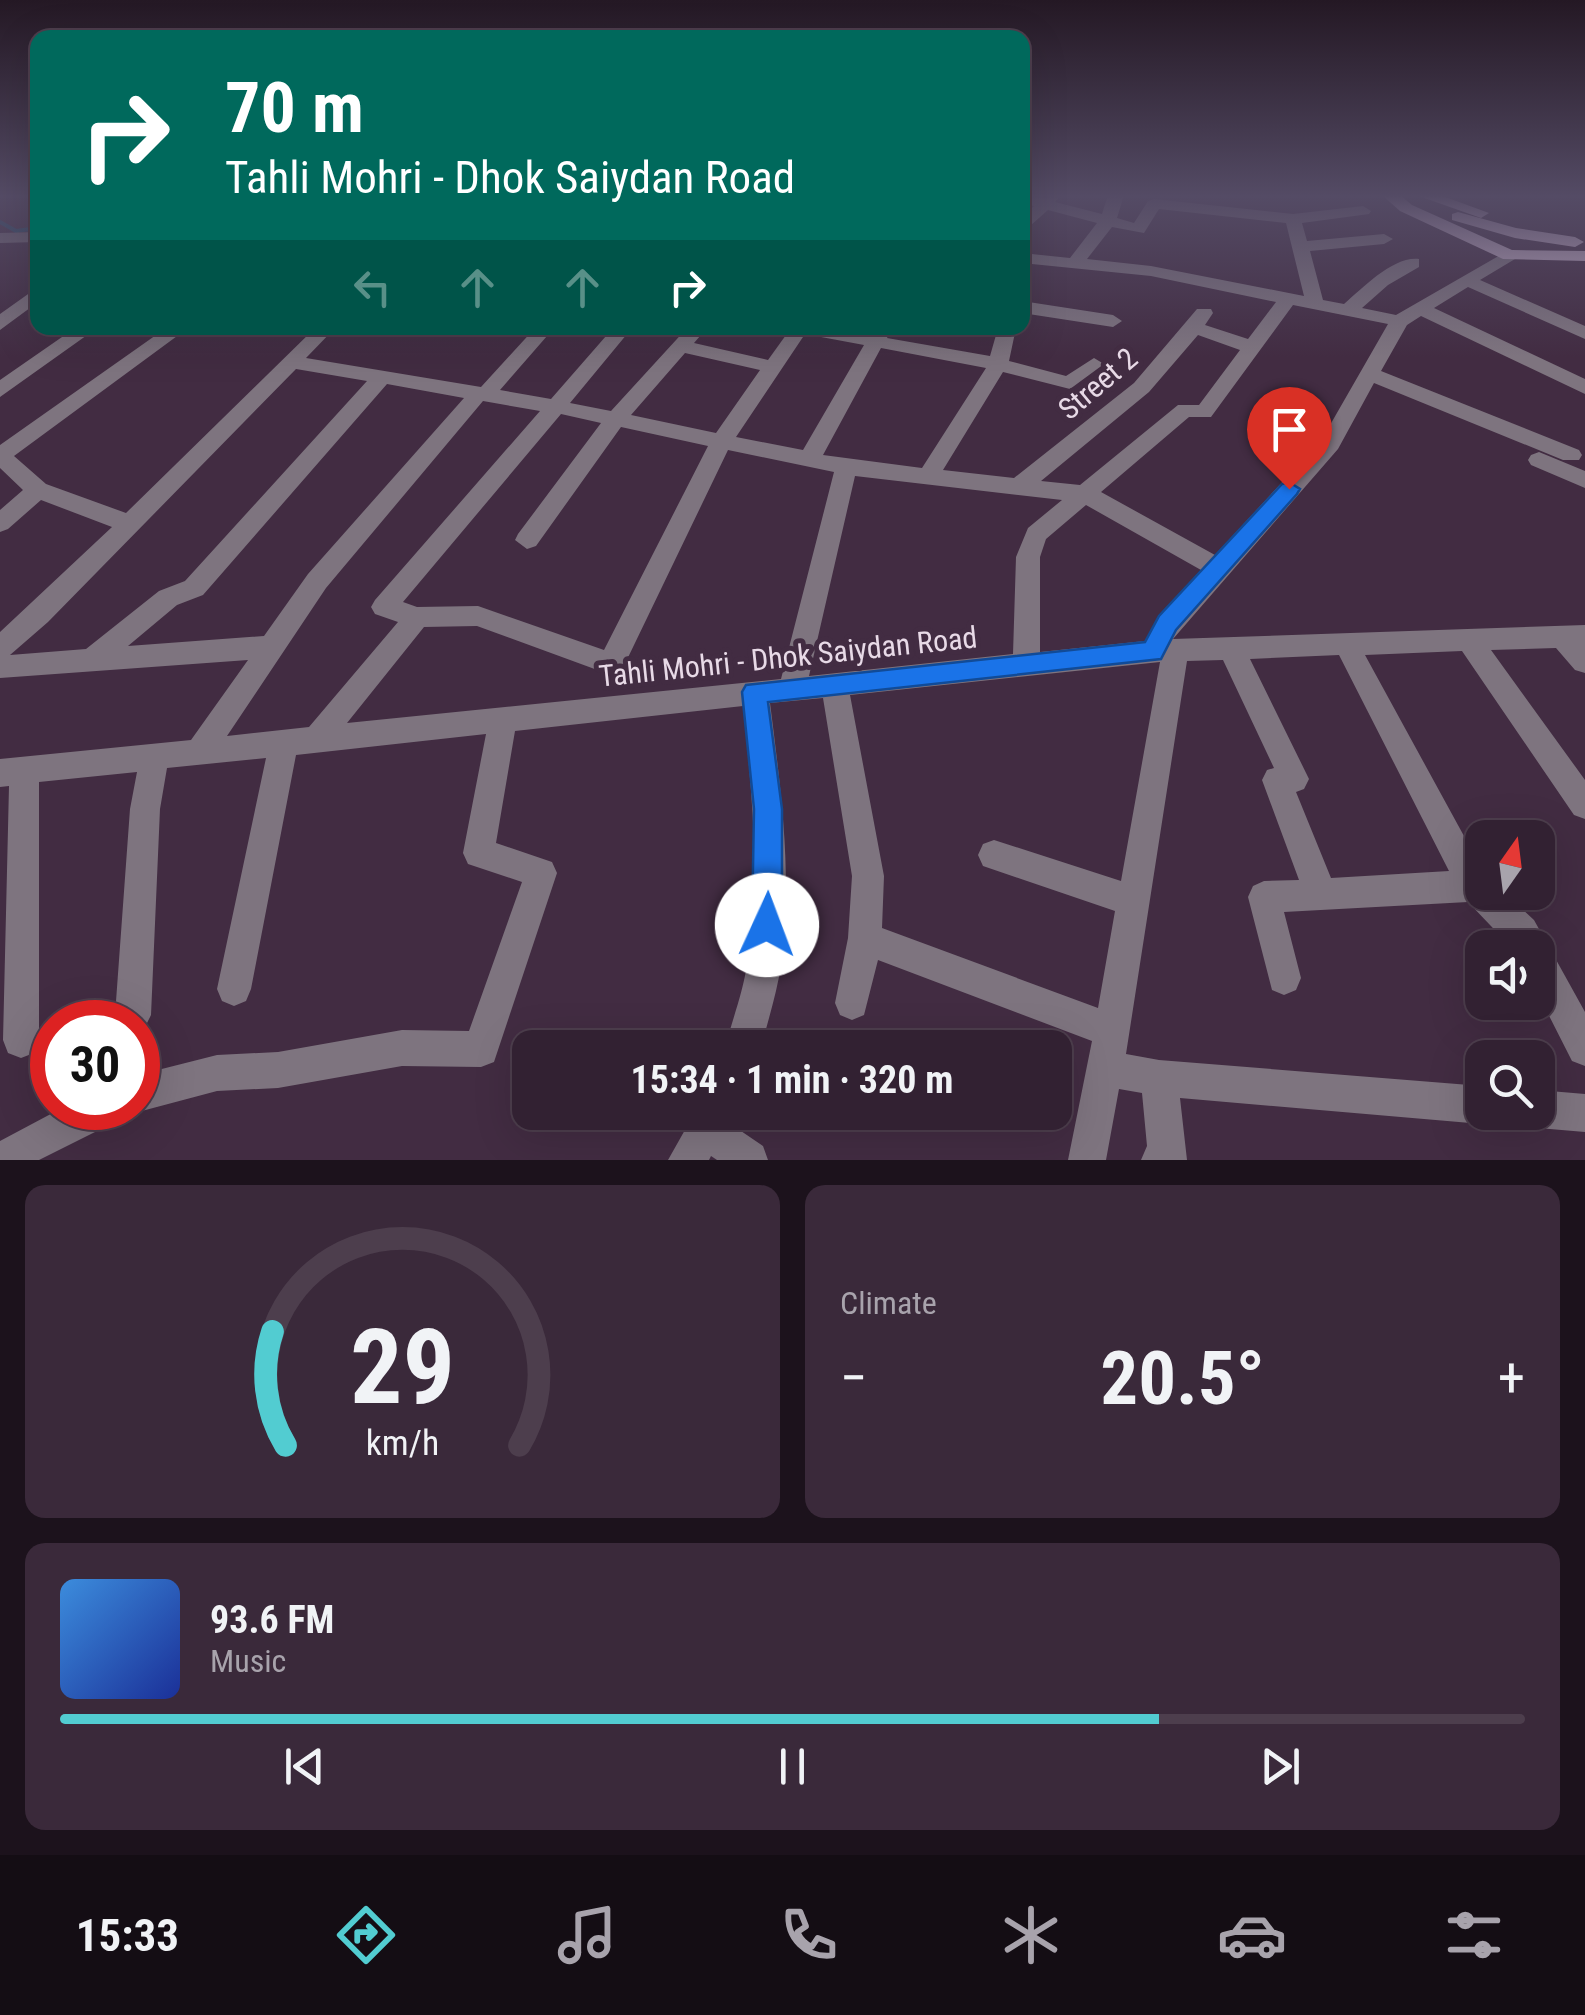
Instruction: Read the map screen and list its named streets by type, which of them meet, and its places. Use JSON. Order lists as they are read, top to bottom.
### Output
{
  "streets": {
    "street": ["Street 2", "Tahli Mohri - Dhok Saiydan Road"]
  },
  "north": "top",
  "page": {
    "turn": ["70 m", "Tahli Mohri - Dhok Saiydan Road"],
    "limit": "30",
    "trip": "15:34 · 1 min · 320 m",
    "tile": "Climate",
    "heat": ["−", "20.5°", "+"],
    "song": ["93.6 FM", "Music"],
    "tabs": "15:33",
    "gauge": ["29", "km/h"]
  }
}
